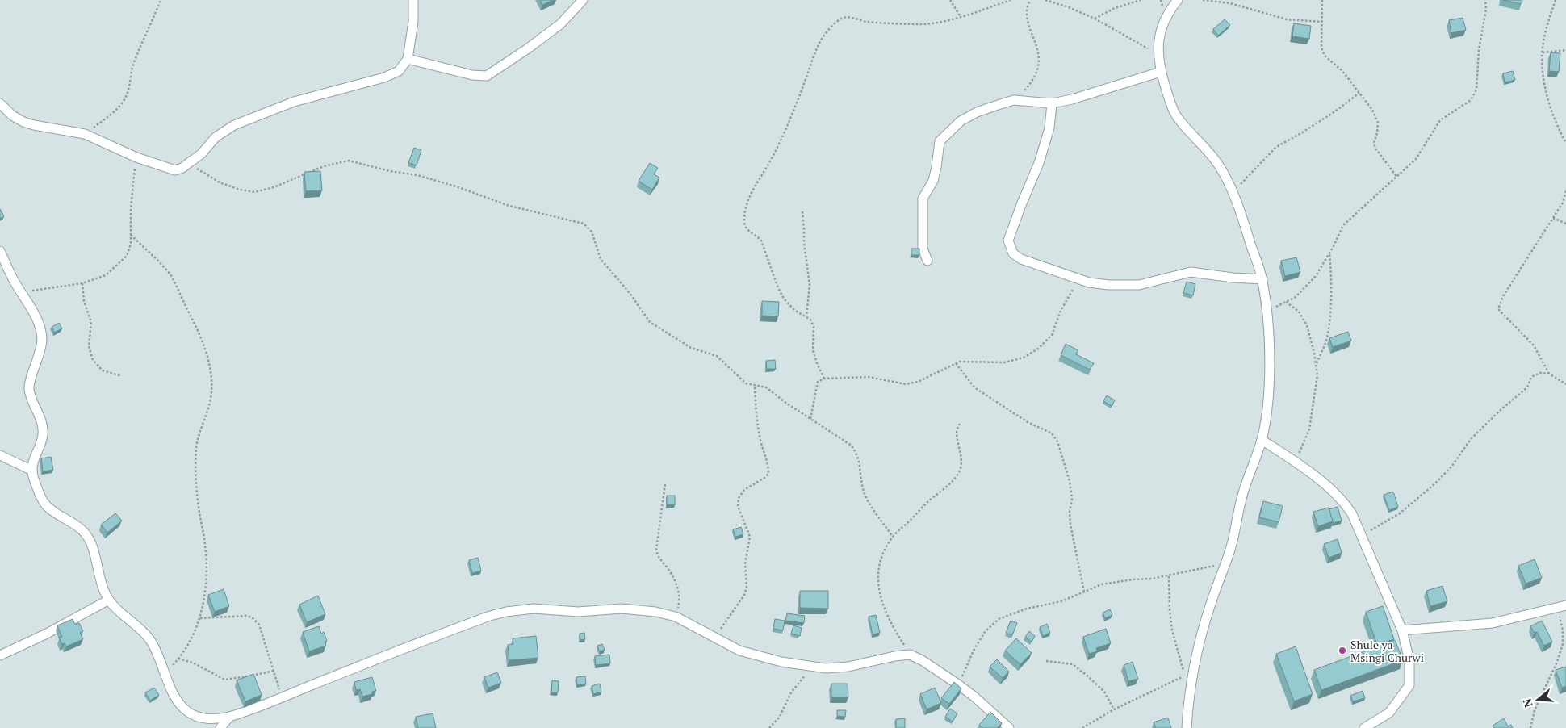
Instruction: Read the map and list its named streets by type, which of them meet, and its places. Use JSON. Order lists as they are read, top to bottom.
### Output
{
  "places": ["Shule ya Msingi Churwi"],
  "north": "left"
}
